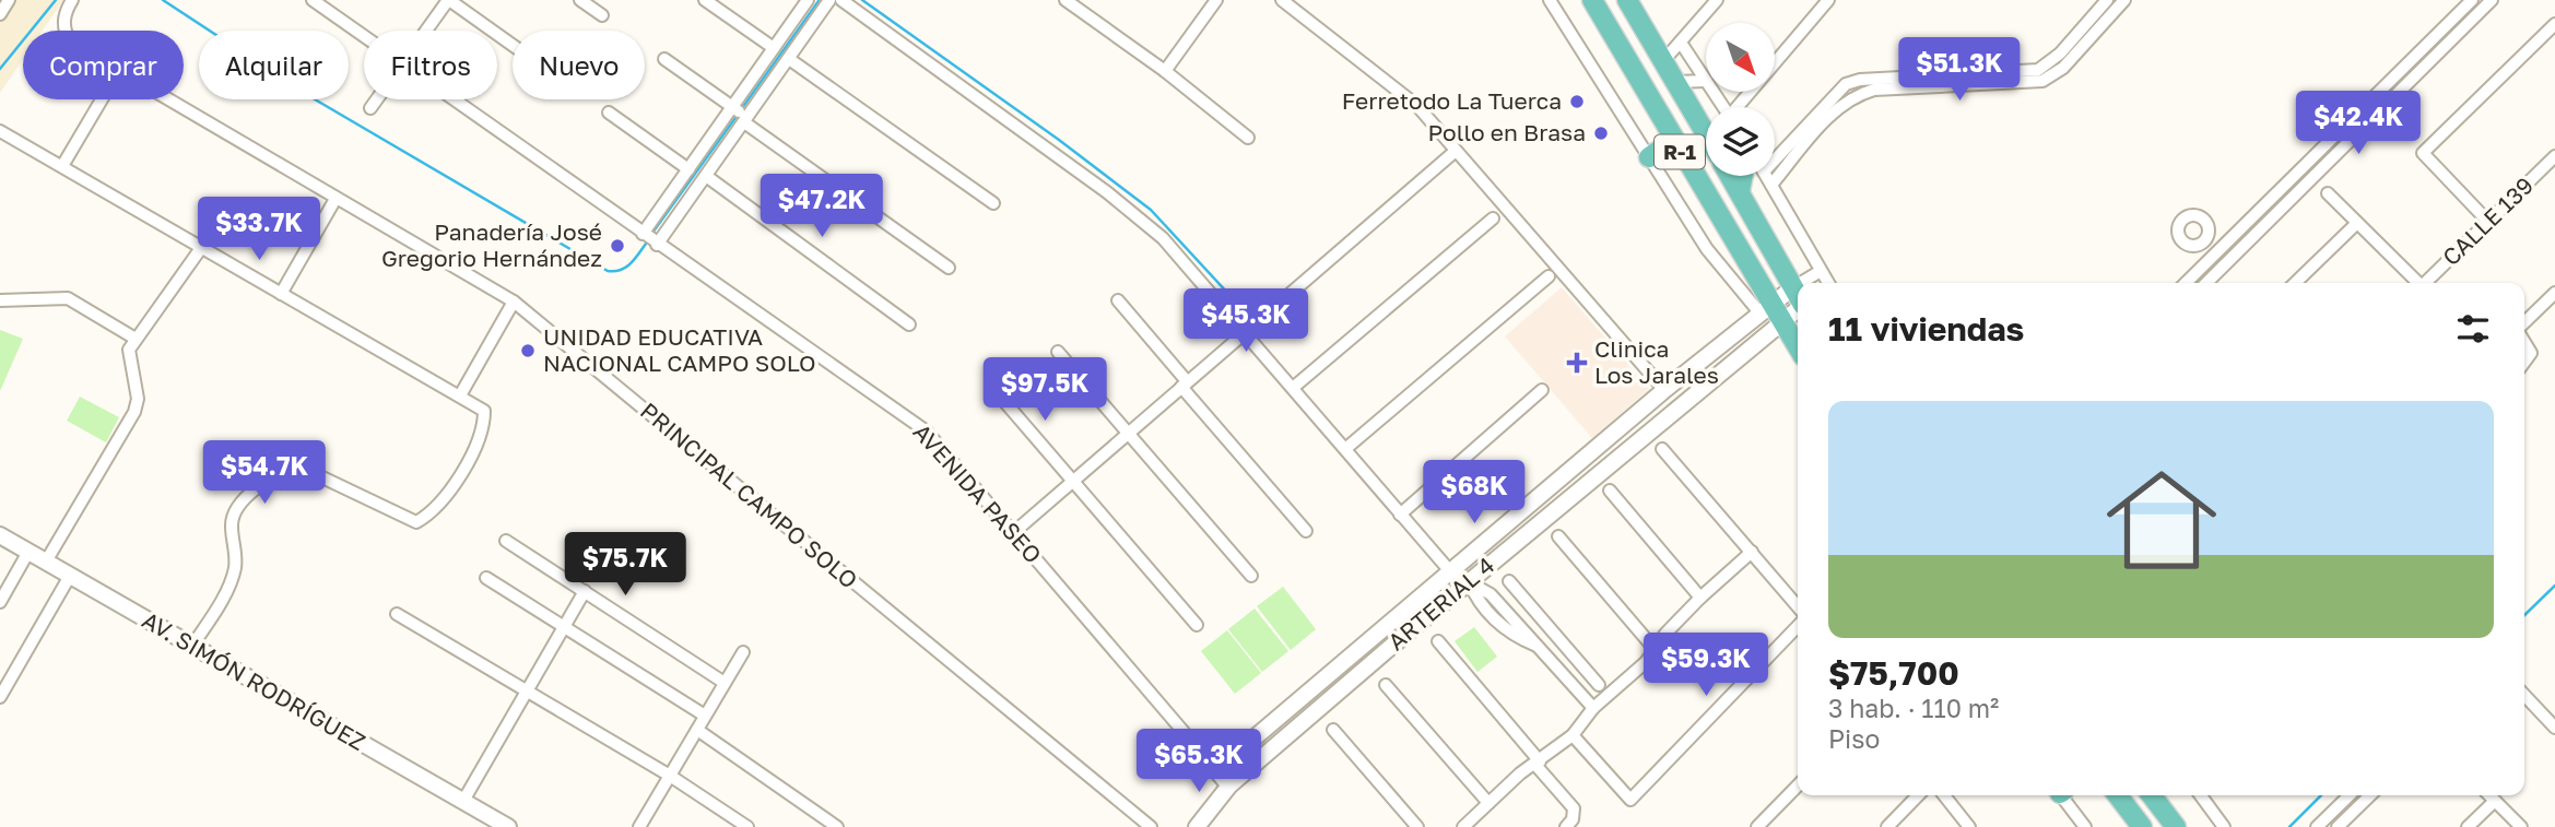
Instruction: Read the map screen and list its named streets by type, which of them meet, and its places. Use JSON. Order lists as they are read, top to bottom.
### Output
{
  "streets": {
    "main road": ["R-1"],
    "street": [
      "CALLE 139",
      "AVENIDA PASEO",
      "PRINCIPAL CAMPO SOLO",
      "ARTERIAL 4",
      "AV. SIMÓN RODRÍGUEZ"
    ]
  },
  "crossings": [
    ["R-1", "ARTERIAL 4"],
    ["AVENIDA PASEO", "ARTERIAL 4"]
  ],
  "places": {
    "other": [
      "Ferretodo La Tuerca",
      "Pollo en Brasa",
      "Panadería José Gregorio Hernández",
      "UNIDAD EDUCATIVA NACIONAL CAMPO SOLO"
    ],
    "health": ["Clinica Los Jarales"]
  },
  "north": "bottom right",
  "page": {
    "chip": [
      "Comprar",
      "Alquilar",
      "Filtros",
      "Nuevo"
    ],
    "price": [
      "$51.3K",
      "$42.4K",
      "$47.2K",
      "$33.7K",
      "$45.3K",
      "$97.5K",
      "$54.7K",
      "$68K",
      "$75.7K",
      "$59.3K",
      "$65.3K"
    ],
    "heading": "11 viviendas",
    "list": [
      {
        "name": "$75,700",
        "note": "3 hab. · 110 m² · Piso"
      }
    ]
  }
}
